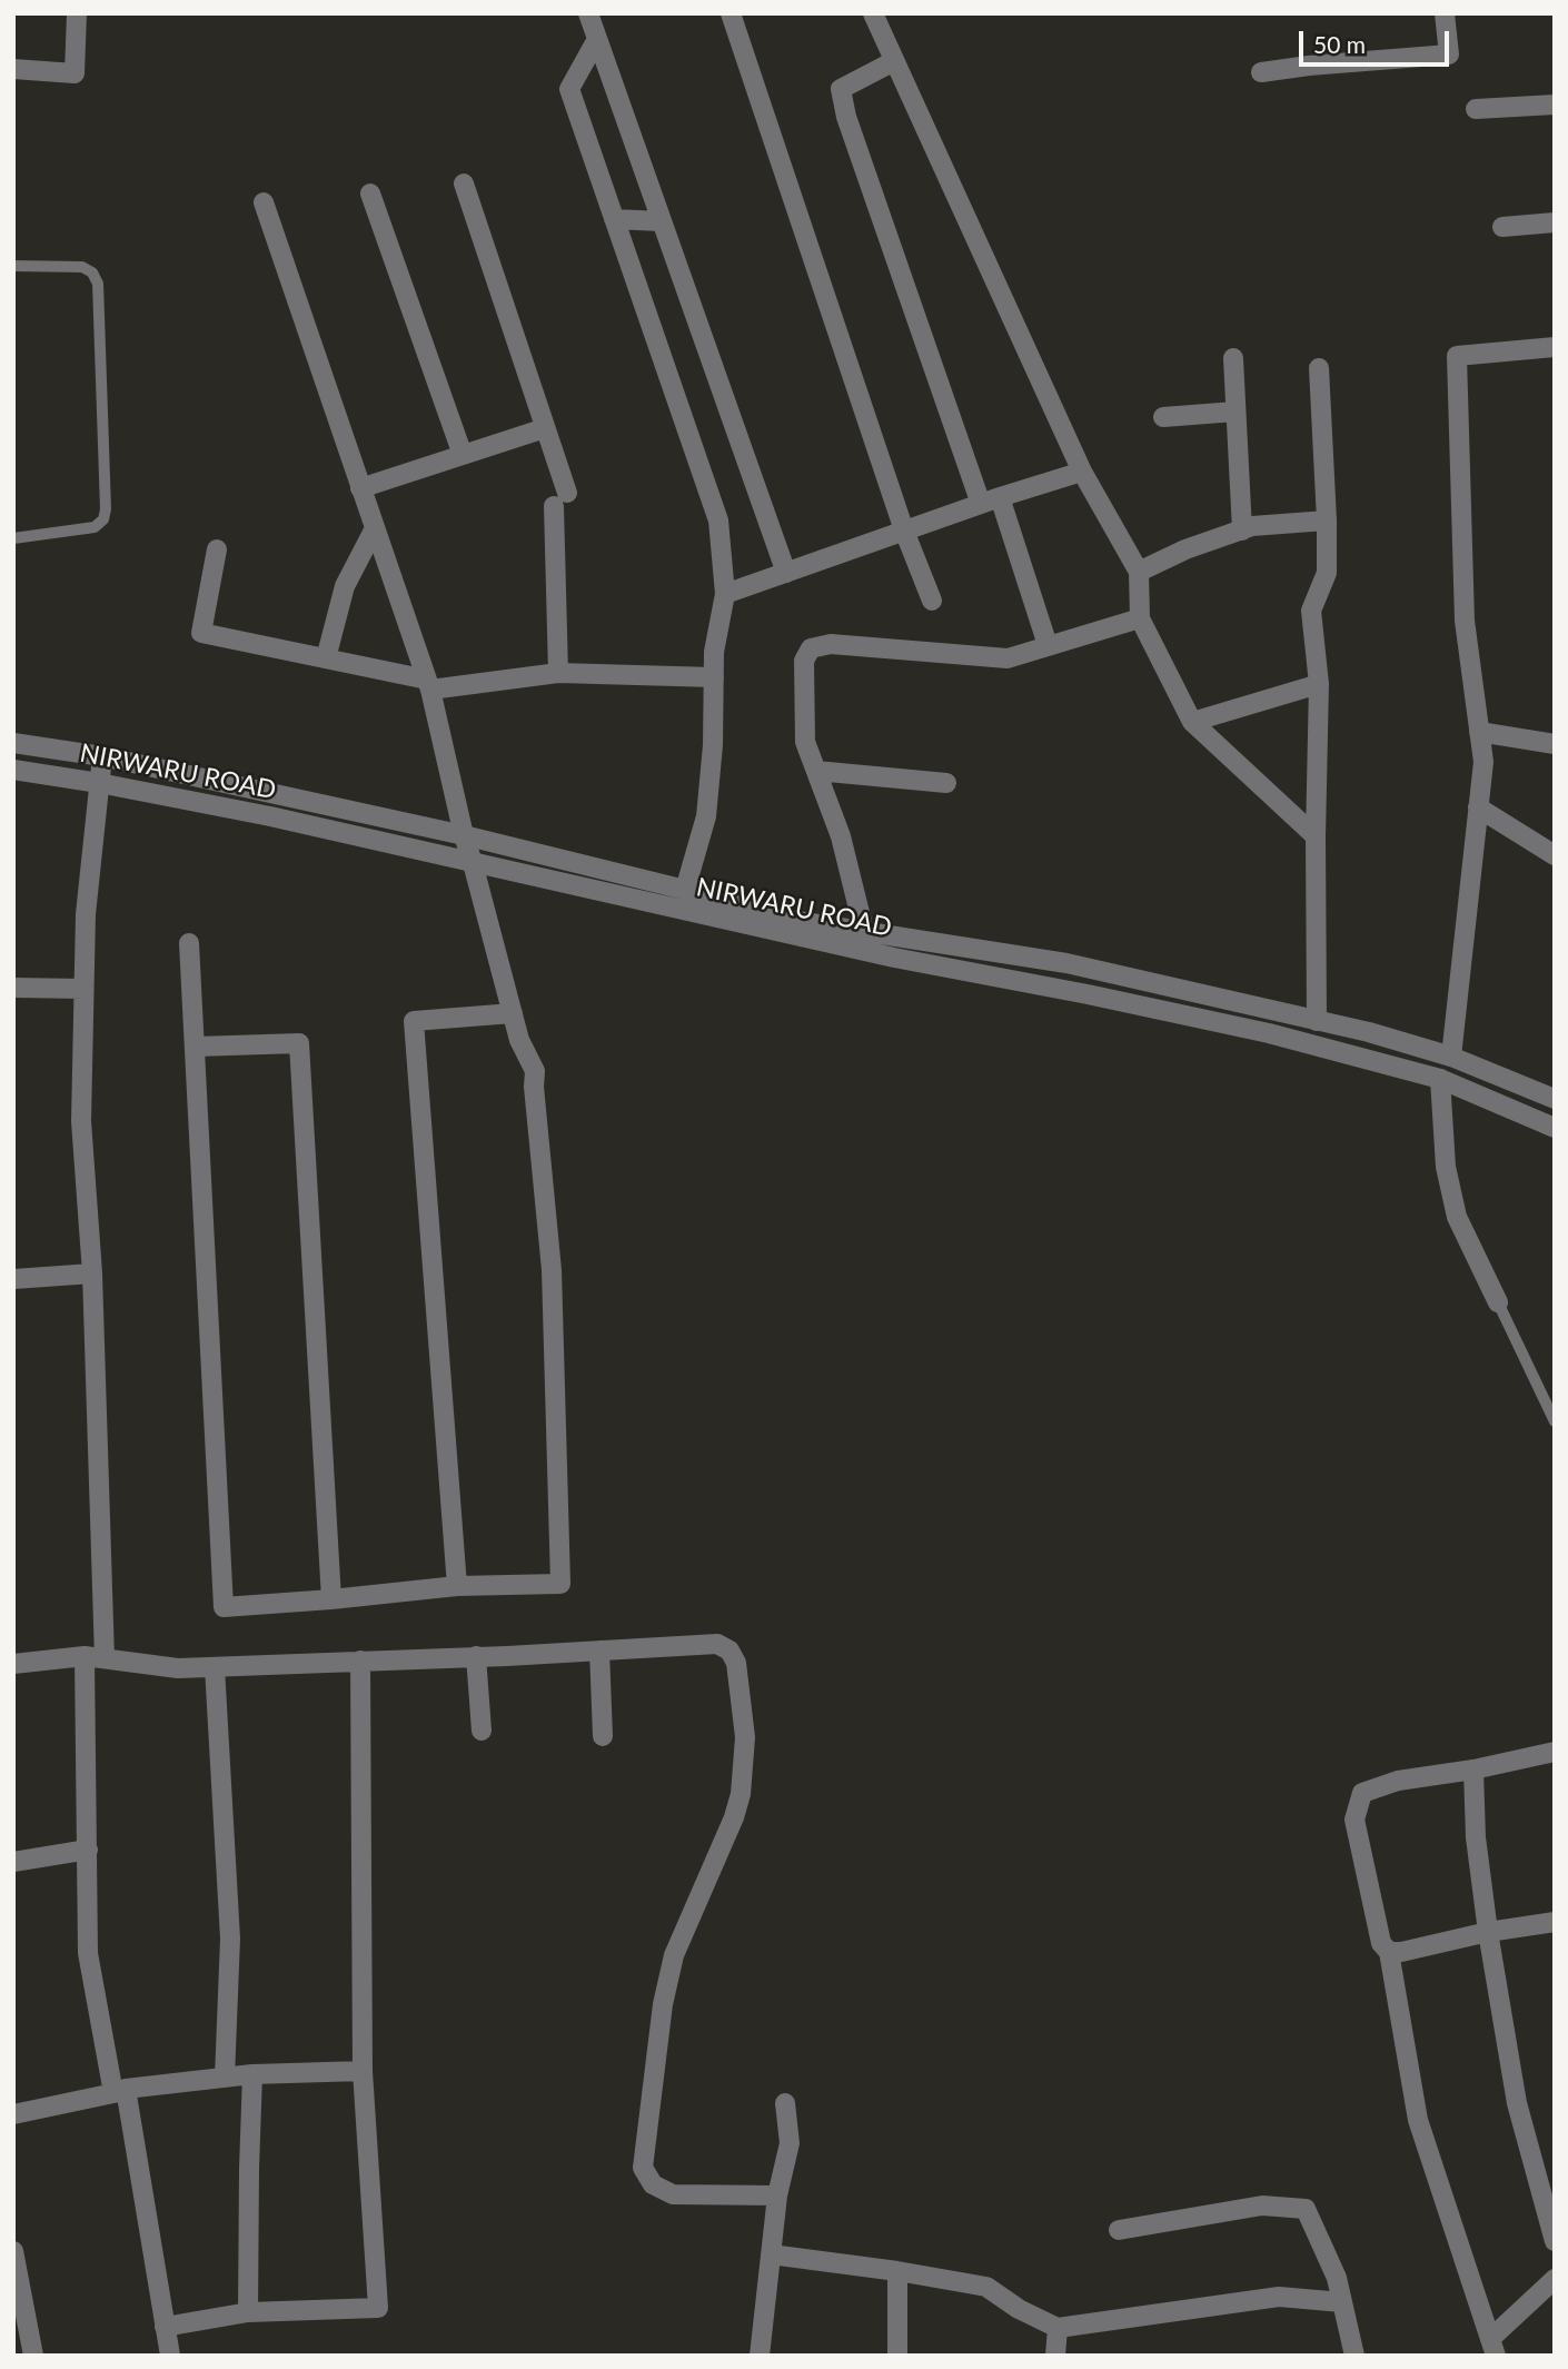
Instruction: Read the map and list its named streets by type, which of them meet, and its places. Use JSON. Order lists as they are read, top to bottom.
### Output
{
  "streets": {
    "street": ["NIRWARU ROAD"]
  },
  "scale_bar": "50 m"
}
